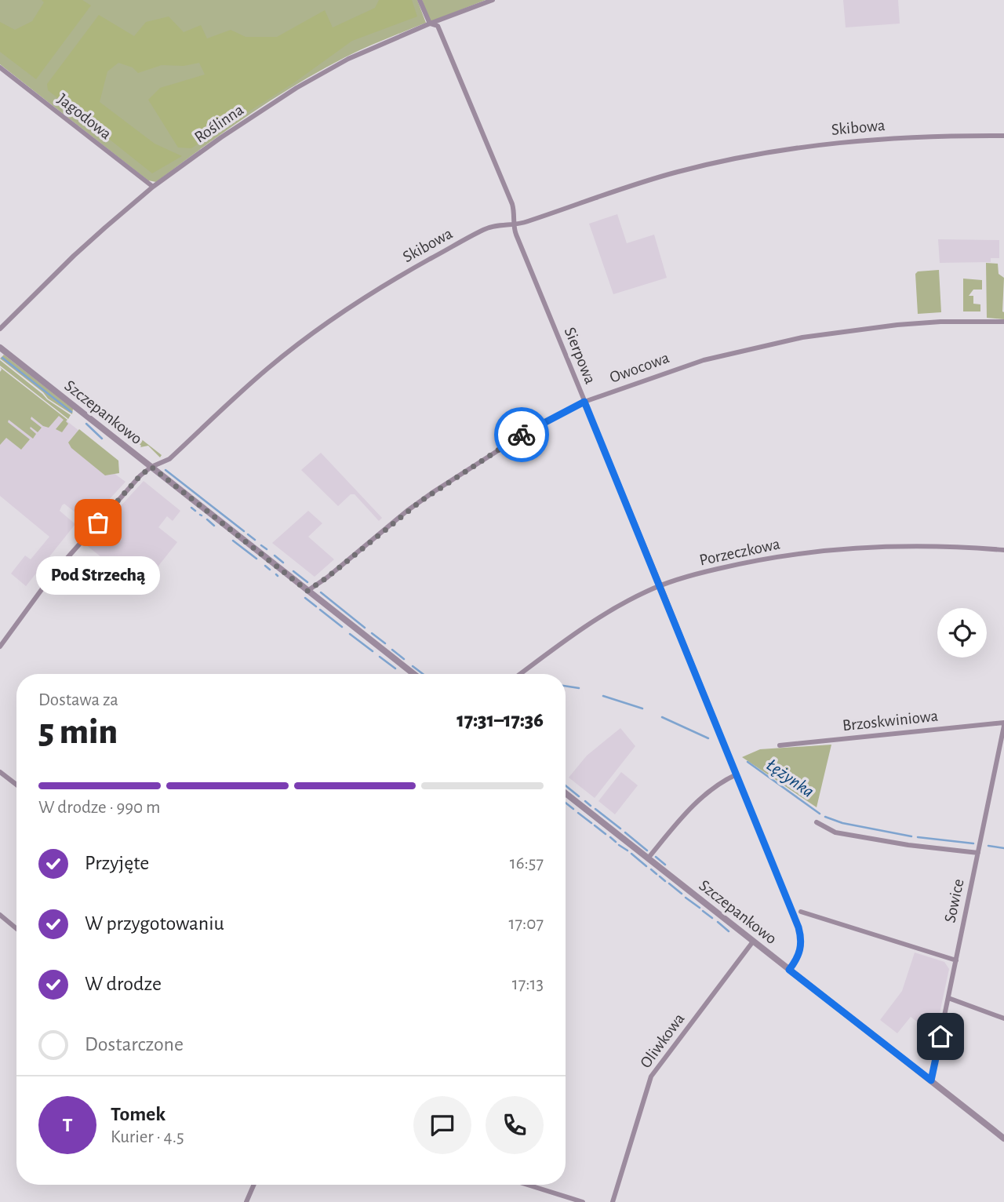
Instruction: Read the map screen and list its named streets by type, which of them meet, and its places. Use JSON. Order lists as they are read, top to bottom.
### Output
{
  "streets": {
    "street": [
      "Jagodowa",
      "Roślinna",
      "Skibowa",
      "Sierpowa",
      "Owocowa",
      "Szczepankowo",
      "Porzeczkowa",
      "Brzoskwiniowa",
      "Sowice",
      "Oliwkowa"
    ]
  },
  "crossings": [
    ["Jagodowa", "Roślinna"],
    ["Roślinna", "Sierpowa"],
    ["Skibowa", "Sierpowa"],
    ["Skibowa", "Szczepankowo"],
    ["Sierpowa", "Owocowa"],
    ["Sierpowa", "Szczepankowo"],
    ["Sierpowa", "Porzeczkowa"],
    ["Owocowa", "Szczepankowo"],
    ["Szczepankowo", "Sowice"],
    ["Szczepankowo", "Oliwkowa"],
    ["Brzoskwiniowa", "Sowice"]
  ],
  "water": ["Łężynka"],
  "places": ["Pod Strzechą"],
  "page": {
    "bubble": "Pod Strzechą",
    "heading": ["5 min", "Dostawa za", "17:31–17:36"],
    "panel": ["Tomek", "Kurier · 4.5"],
    "bar": "W drodze · 990 m",
    "list": [
      ["Przyjęte", "16:57"],
      ["W przygotowaniu", "17:07"],
      ["W drodze", "17:13"],
      "Dostarczone"
    ],
    "round": "T"
  }
}
